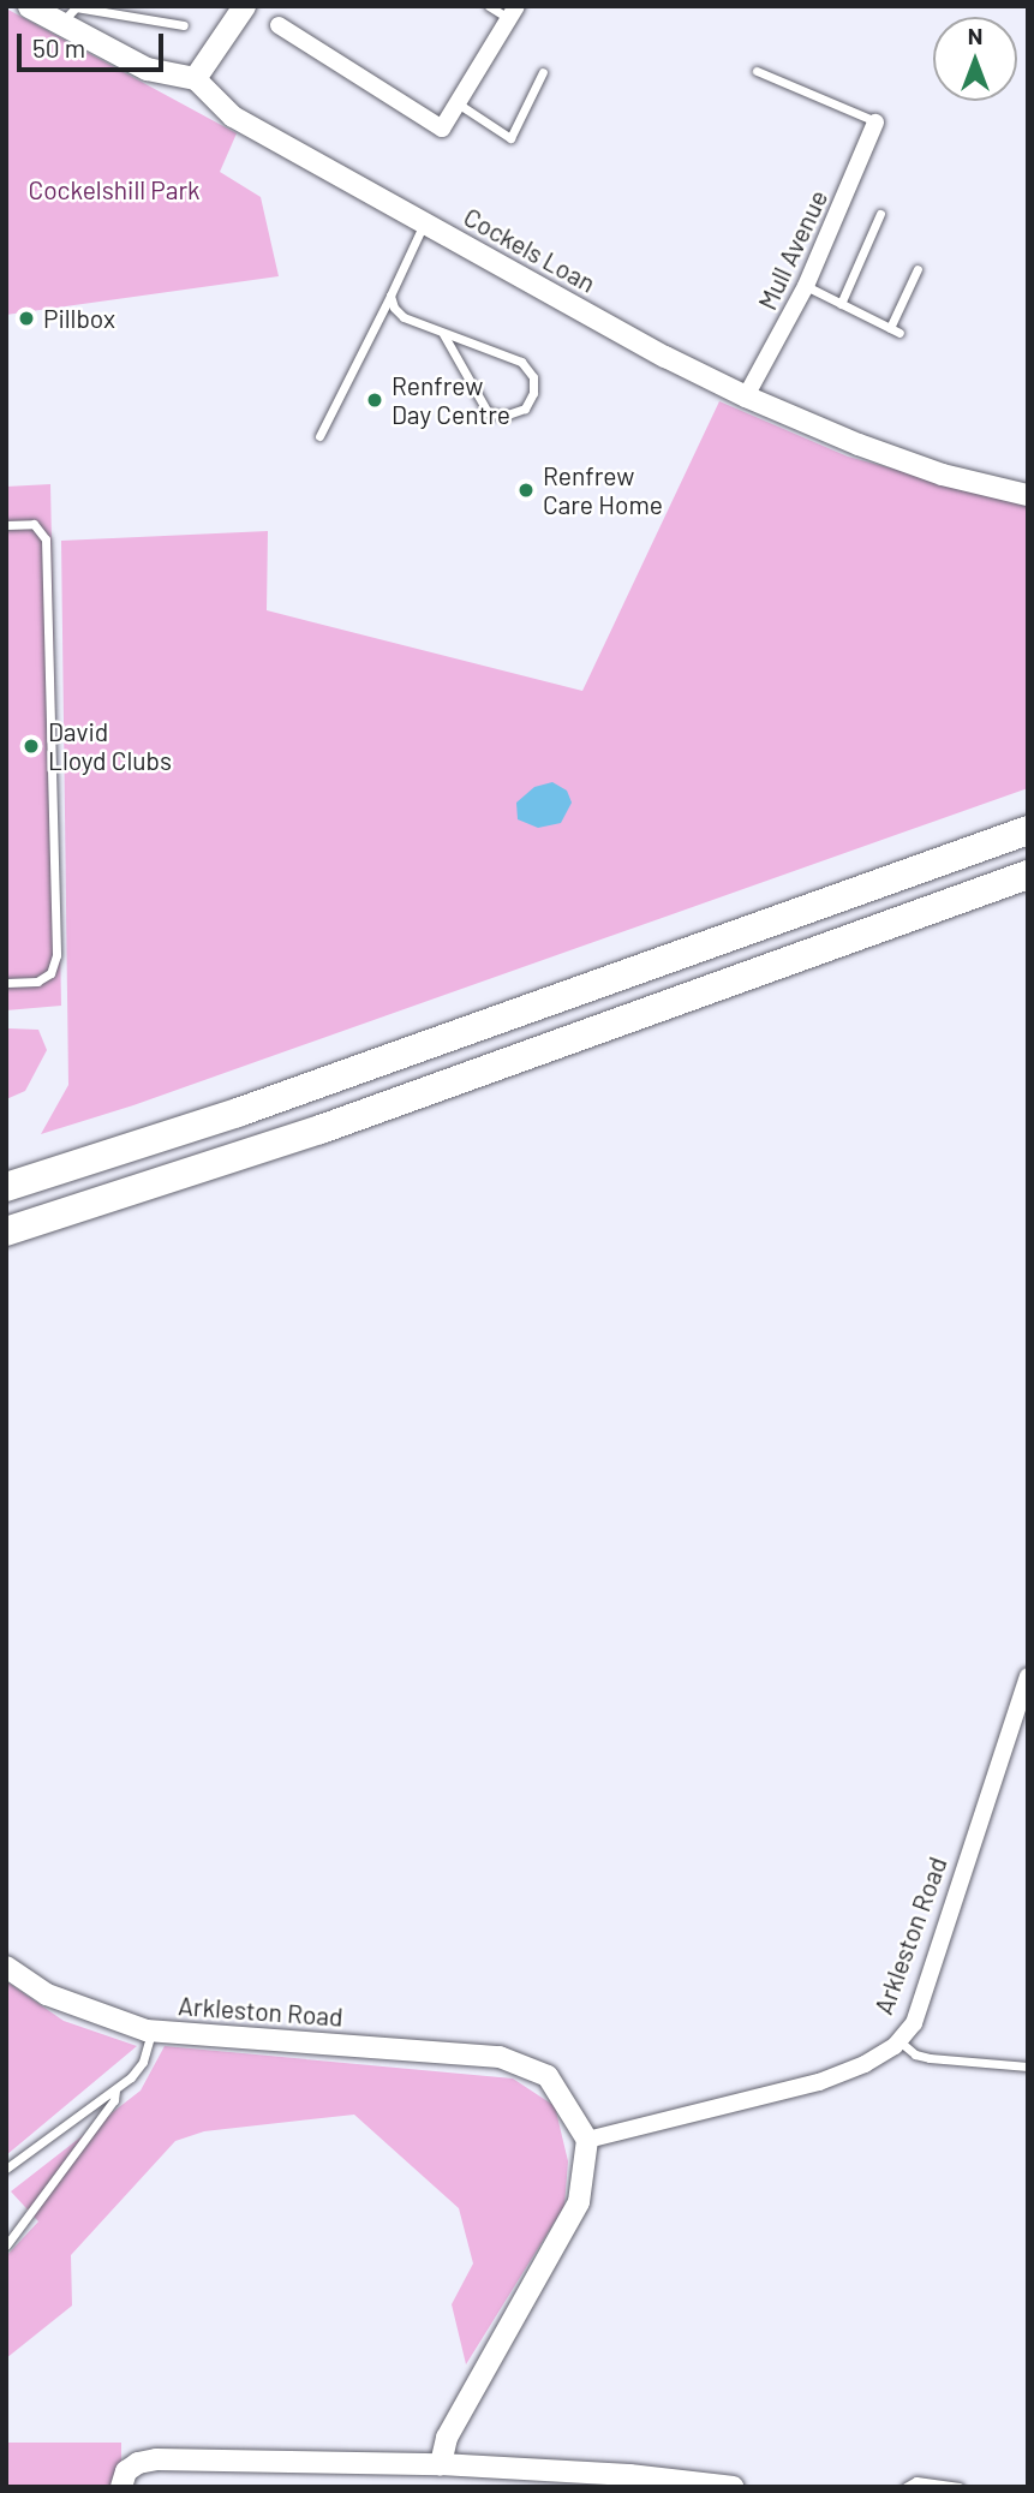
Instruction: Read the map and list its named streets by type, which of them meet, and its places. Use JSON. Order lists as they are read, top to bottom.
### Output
{
  "streets": {
    "street": ["Cockels Loan", "Mull Avenue", "Arkleston Road"]
  },
  "crossings": [
    ["Cockels Loan", "Mull Avenue"]
  ],
  "parks": ["Cockelshill Park"],
  "places": [
    "Pillbox",
    "Renfrew Day Centre",
    "Renfrew Care Home",
    "David Lloyd Clubs"
  ],
  "scale_bar": "50 m",
  "north": "top"
}
